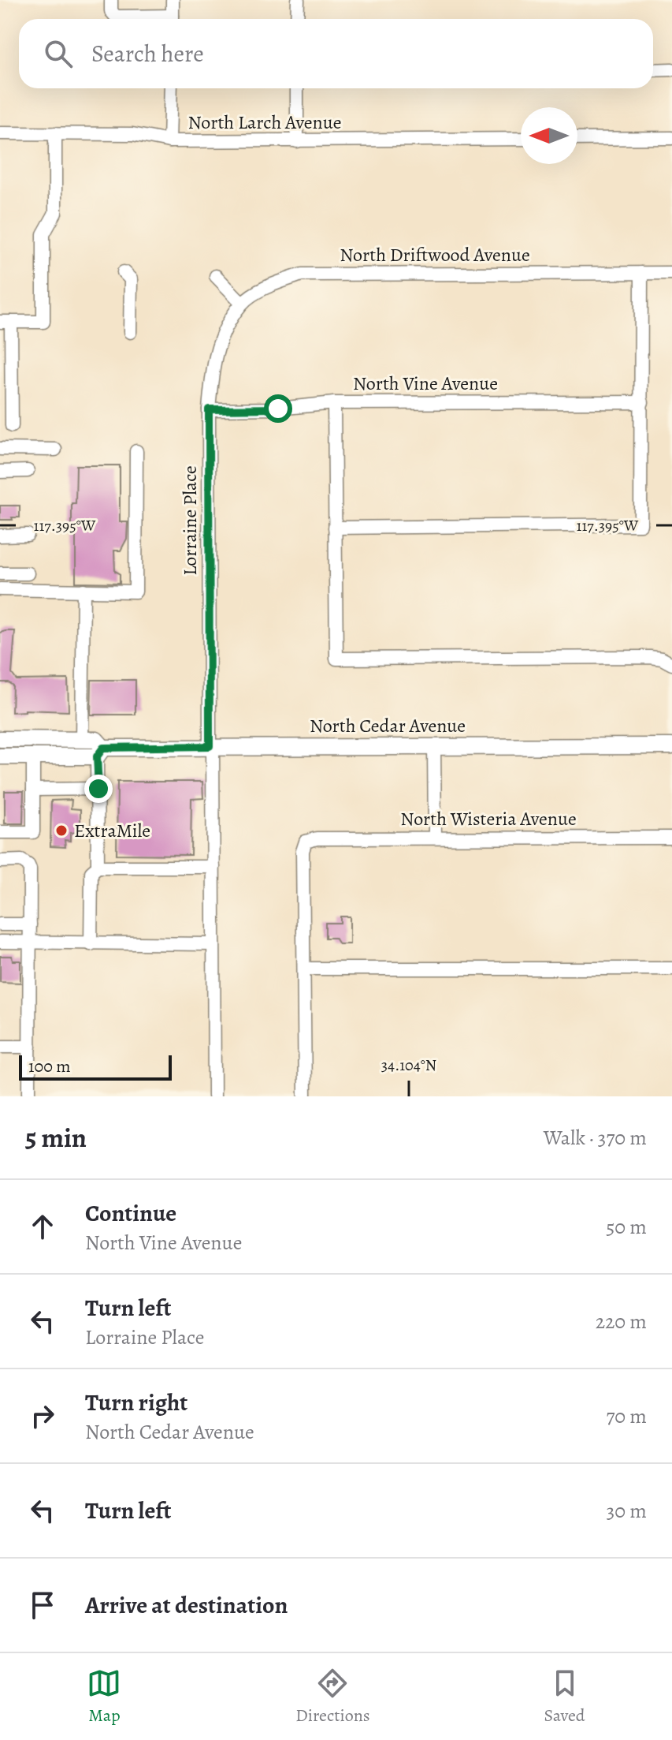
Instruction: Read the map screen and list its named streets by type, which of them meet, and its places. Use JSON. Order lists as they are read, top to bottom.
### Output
{
  "streets": {
    "main road": ["North Cedar Avenue"],
    "street": [
      "North Larch Avenue",
      "North Driftwood Avenue",
      "North Vine Avenue",
      "Lorraine Place",
      "North Wisteria Avenue"
    ]
  },
  "crossings": [
    ["North Driftwood Avenue", "Lorraine Place"],
    ["North Vine Avenue", "Lorraine Place"],
    ["Lorraine Place", "North Cedar Avenue"]
  ],
  "places": ["ExtraMile"],
  "scale_bar": "100 m",
  "north": "left",
  "page": {
    "search": "Search here",
    "scale": "100 m",
    "heading": ["5 min", "Walk · 370 m"],
    "list": [
      ["Continue", "North Vine Avenue", "50 m"],
      ["Turn left", "Lorraine Place", "220 m"],
      ["Turn right", "North Cedar Avenue", "70 m"],
      ["Turn left", "30 m"],
      "Arrive at destination"
    ],
    "nav": ["Map", "Directions", "Saved"]
  },
  "coordinates": ["117.395°W", "34.104°N"]
}
